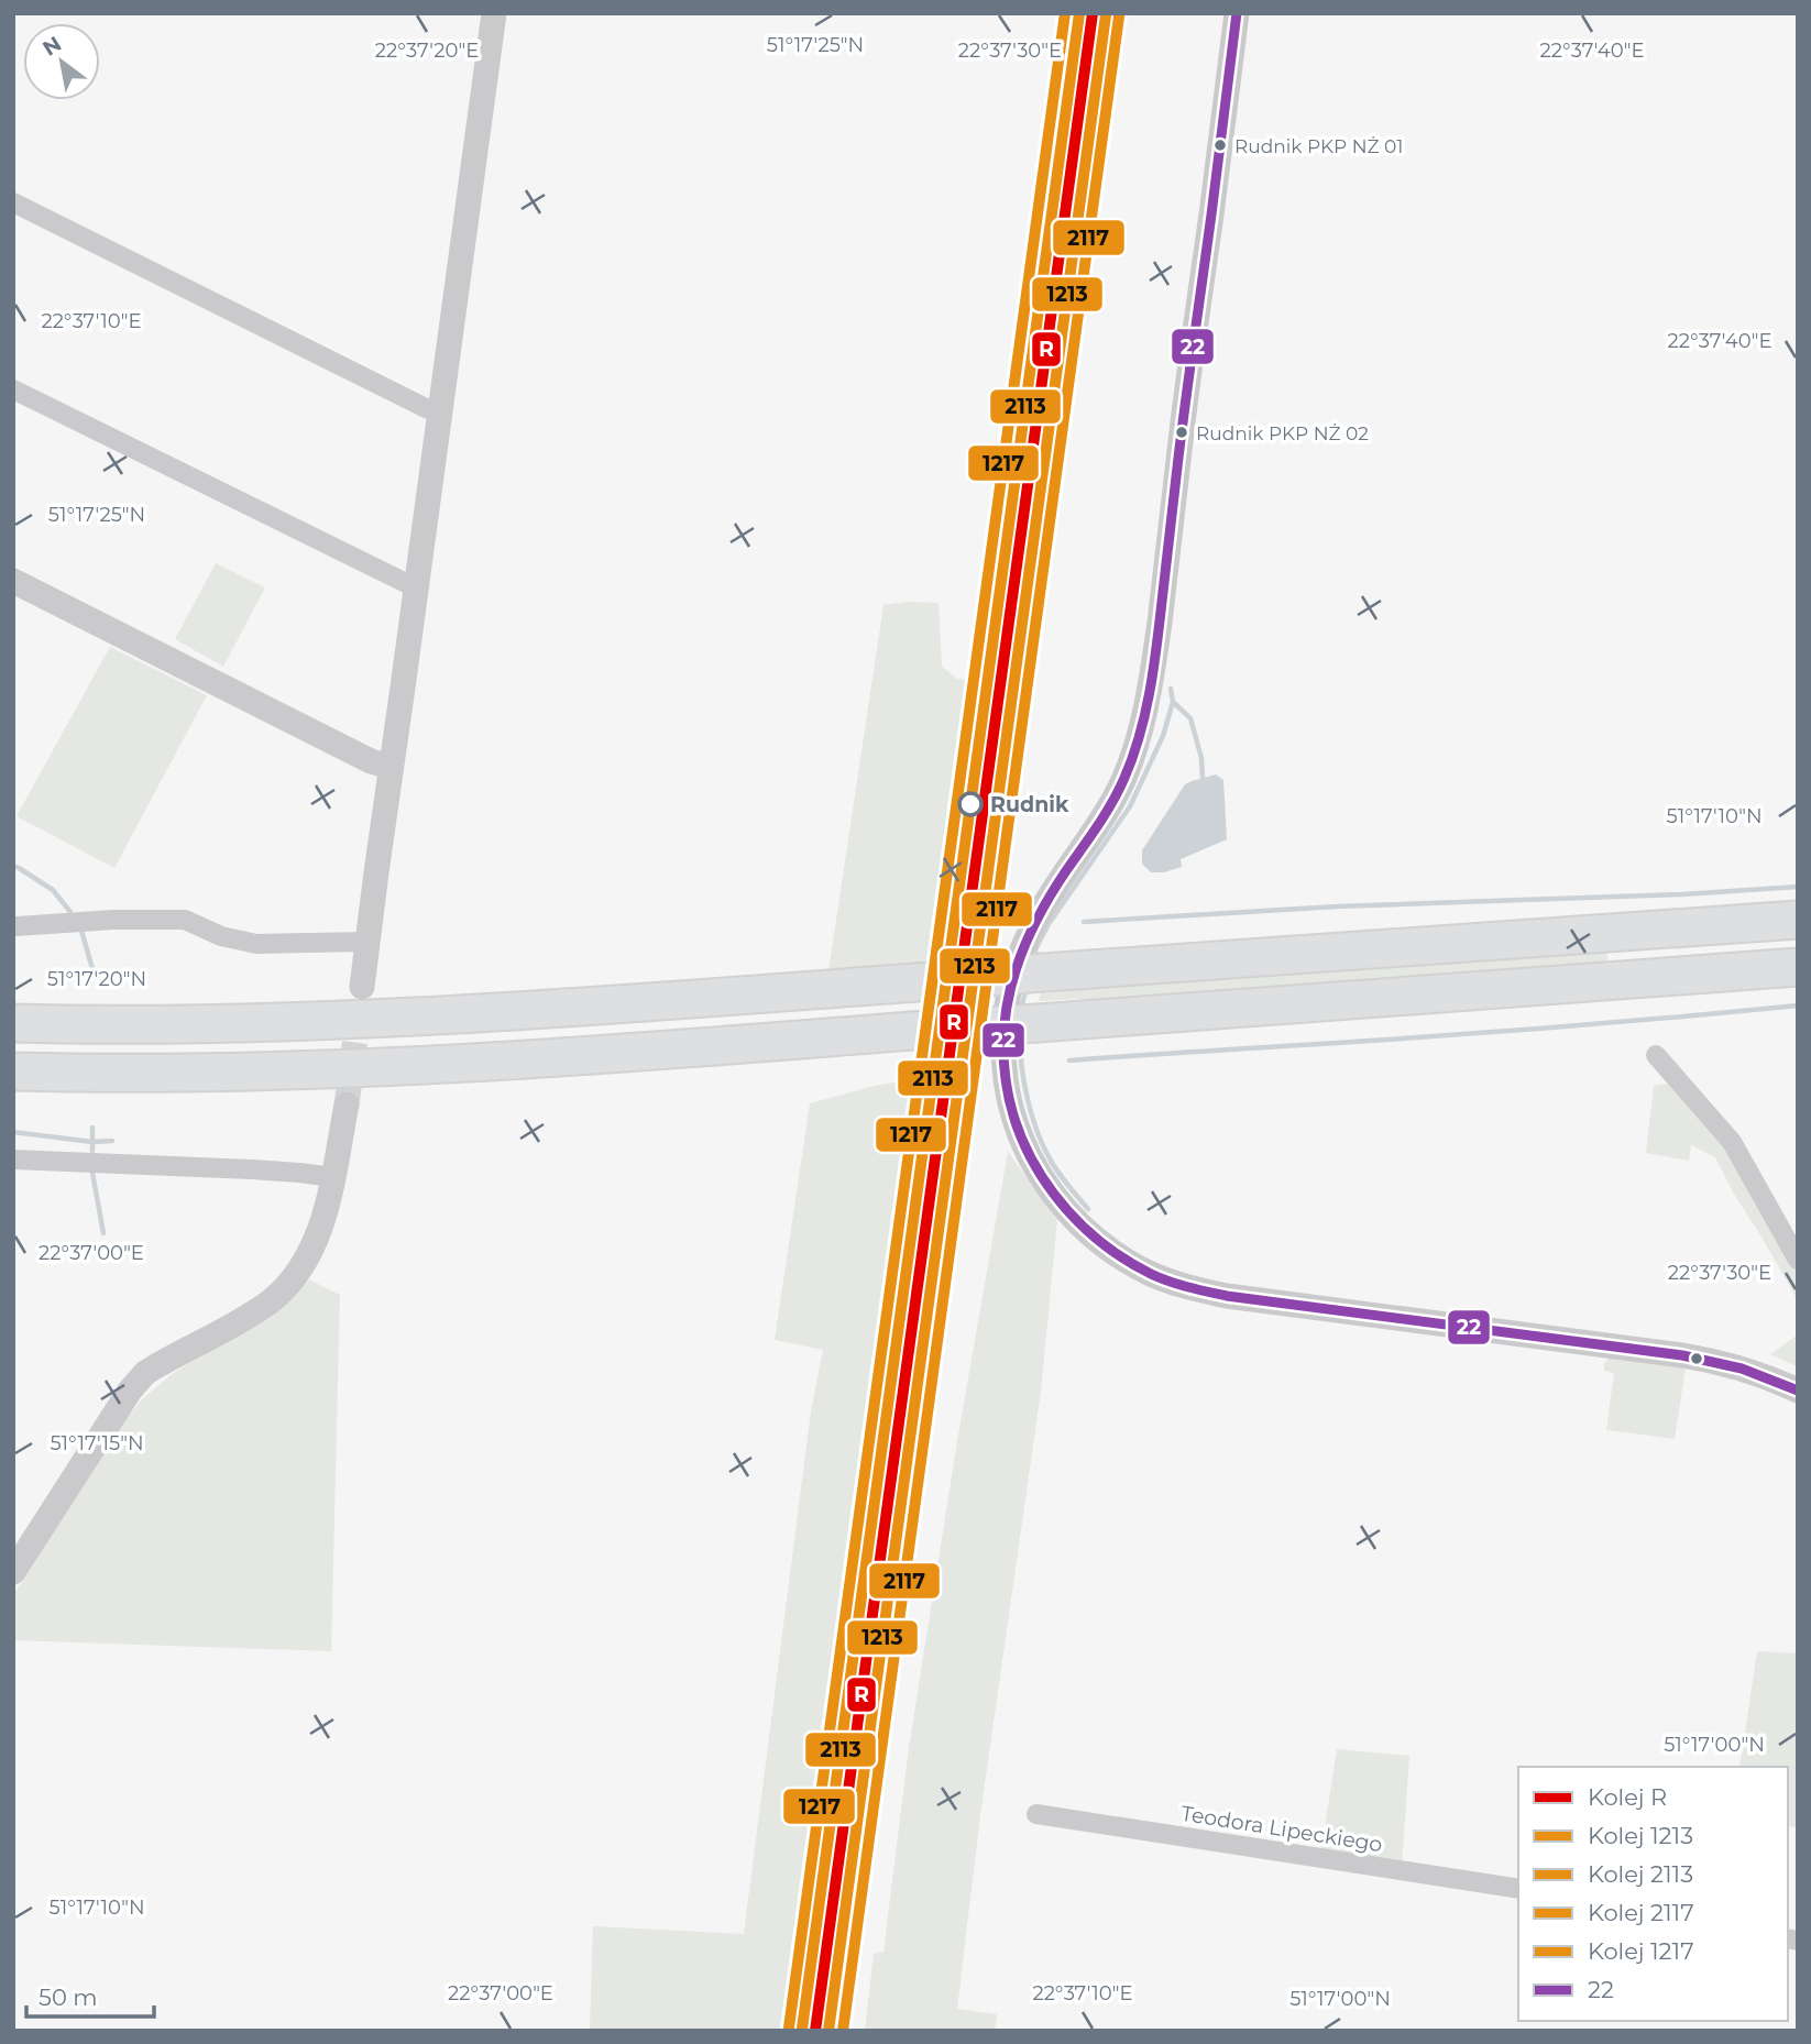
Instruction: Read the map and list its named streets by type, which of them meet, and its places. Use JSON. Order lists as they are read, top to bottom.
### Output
{
  "streets": {
    "street": ["Teodora Lipeckiego"]
  },
  "places": ["Rudnik PKP NŻ 01", "Rudnik PKP NŻ 02", "Rudnik"],
  "lines": [
    "rail line R",
    "rail line 2113",
    "rail line 1217",
    "transit line 22",
    "rail line 1213",
    "rail line 2117"
  ],
  "legend": [
    "Kolej R",
    "Kolej 1213",
    "Kolej 2113",
    "Kolej 2117",
    "Kolej 1217",
    "22"
  ],
  "scale_bar": "50 m",
  "north": "top left",
  "coordinates": [
    "51°17'25\"N",
    "22°37'20\"E",
    "22°37'30\"E",
    "22°37'40\"E",
    "22°37'10\"E",
    "51°17'10\"N",
    "51°17'20\"N",
    "22°37'00\"E",
    "51°17'15\"N",
    "51°17'00\"N"
  ]
}
